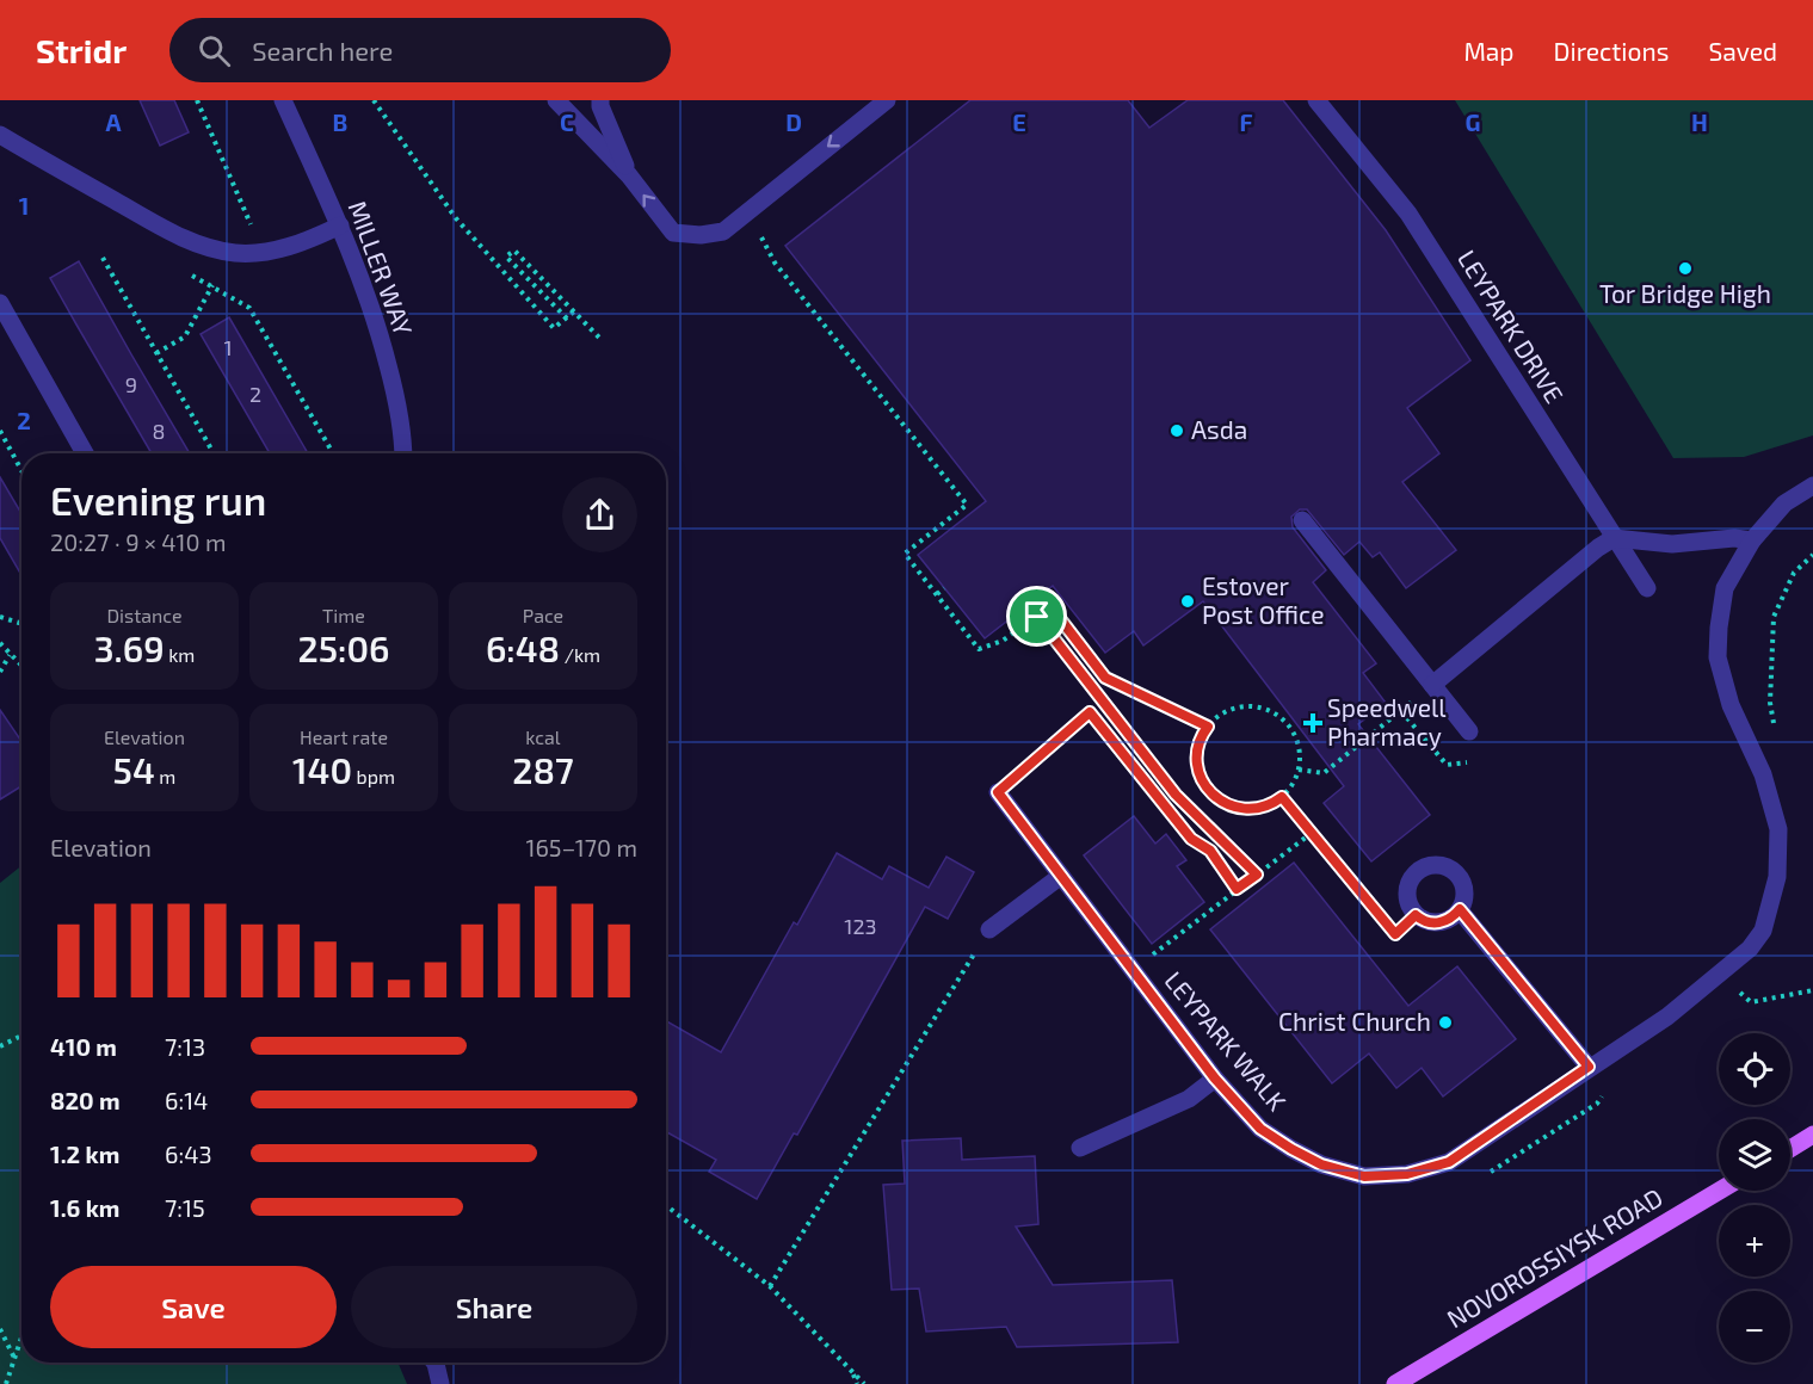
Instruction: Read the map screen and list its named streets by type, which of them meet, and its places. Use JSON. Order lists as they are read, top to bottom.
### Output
{
  "streets": {
    "main road": ["NOVOROSSIYSK ROAD"],
    "street": ["MILLER WAY", "LEYPARK DRIVE", "LEYPARK WALK"]
  },
  "places": {
    "other": [
      "Tor Bridge High",
      "Asda",
      "Estover Post Office",
      "Christ Church"
    ],
    "health": ["Speedwell Pharmacy"]
  },
  "house_numbers": [
    "1",
    "9",
    "2",
    "8",
    "123"
  ],
  "page": {
    "header": "Stridr",
    "search": "Search here",
    "nav": ["Map", "Directions", "Saved"],
    "heading": ["Evening run", "20:27 · 9 × 410 m"],
    "stats": [
      ["Distance", "3.69 km"],
      ["Time", "25:06"],
      ["Pace", "6:48 /km"],
      ["Elevation", "54 m"],
      ["Heart rate", "140 bpm"],
      ["kcal", "287"]
    ],
    "chart": ["Elevation", "165–170 m"],
    "list": [
      {
        "name": "410 m",
        "note": "7:13"
      },
      {
        "name": "820 m",
        "note": "6:14"
      },
      {
        "name": "1.2 km",
        "note": "6:43"
      },
      {
        "name": "1.6 km",
        "note": "7:15"
      }
    ],
    "map_buttons": ["+", "−"],
    "buttons": ["Save", "Share"]
  },
  "grid": {
    "columns": [
      "A",
      "B",
      "C",
      "D",
      "E",
      "F",
      "G",
      "H"
    ],
    "rows": ["1", "2"]
  }
}
